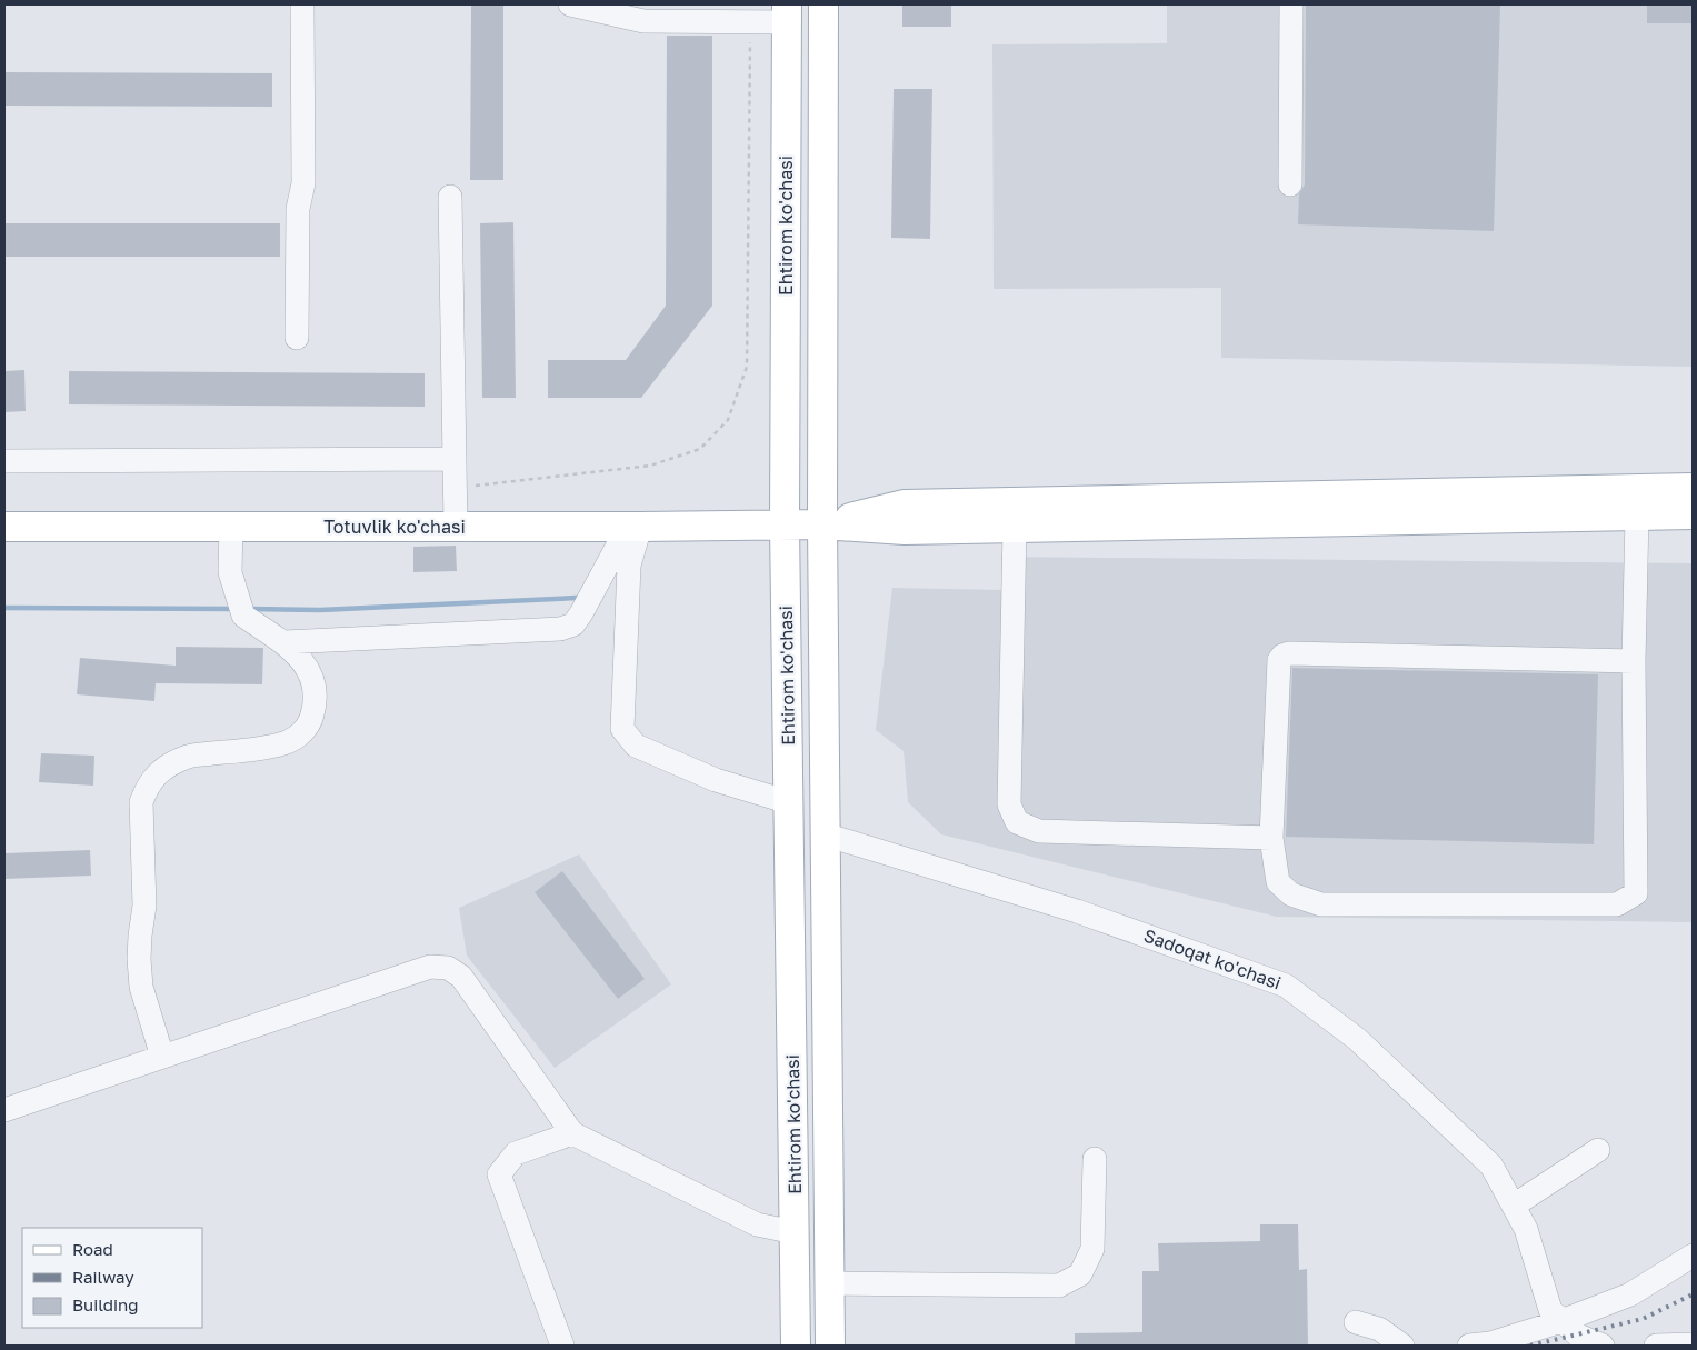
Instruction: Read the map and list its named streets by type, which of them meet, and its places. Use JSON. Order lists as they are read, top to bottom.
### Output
{
  "streets": {
    "main road": ["Ehtirom ko'chasi", "Totuvlik ko'chasi"],
    "street": ["Sadoqat ko'chasi"]
  },
  "crossings": [
    ["Ehtirom ko'chasi", "Totuvlik ko'chasi"],
    ["Ehtirom ko'chasi", "Sadoqat ko'chasi"]
  ],
  "legend": ["Road", "Railway", "Building"]
}
